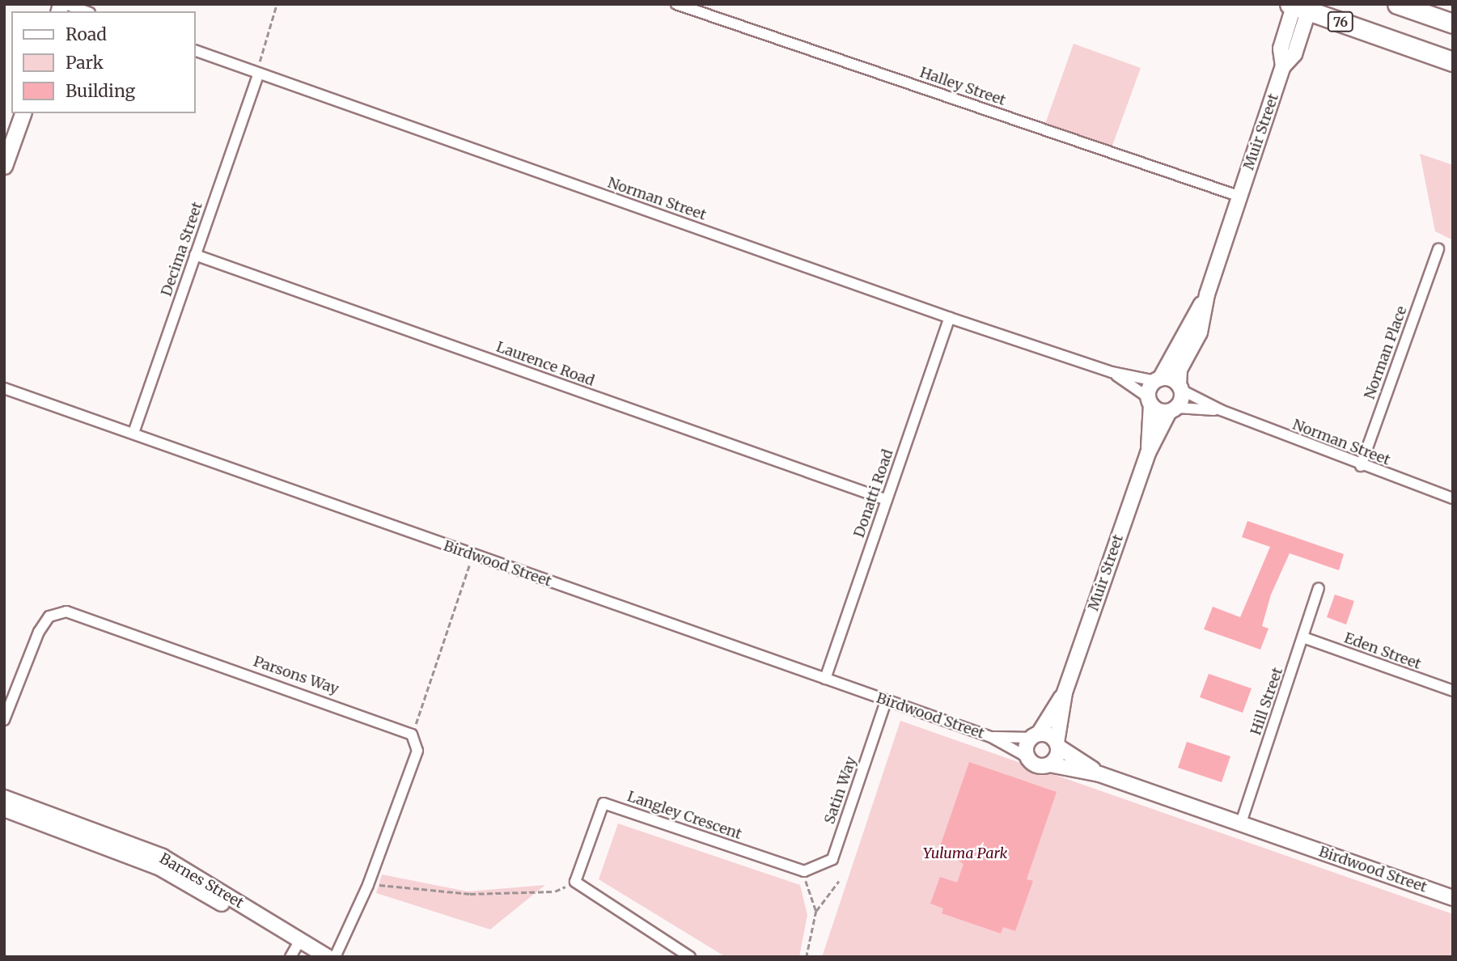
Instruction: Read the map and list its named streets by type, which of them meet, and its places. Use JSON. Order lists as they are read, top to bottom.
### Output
{
  "streets": {
    "highway": ["76"],
    "street": [
      "Halley Street",
      "Muir Street",
      "Norman Street",
      "Decima Street",
      "Norman Place",
      "Laurence Road",
      "Donatti Road",
      "Birdwood Street",
      "Eden Street",
      "Parsons Way",
      "Hill Street",
      "Satin Way",
      "Langley Crescent",
      "Barnes Street"
    ]
  },
  "crossings": [
    ["76", "Muir Street"],
    ["Halley Street", "Muir Street"],
    ["Muir Street", "Norman Street"],
    ["Muir Street", "Birdwood Street"],
    ["Norman Street", "Decima Street"],
    ["Norman Street", "Norman Place"],
    ["Norman Street", "Donatti Road"],
    ["Decima Street", "Laurence Road"],
    ["Decima Street", "Birdwood Street"],
    ["Laurence Road", "Donatti Road"],
    ["Donatti Road", "Birdwood Street"],
    ["Birdwood Street", "Hill Street"],
    ["Birdwood Street", "Satin Way"],
    ["Eden Street", "Hill Street"],
    ["Satin Way", "Langley Crescent"]
  ],
  "parks": ["Yuluma Park"],
  "legend": ["Road", "Park", "Building"]
}
